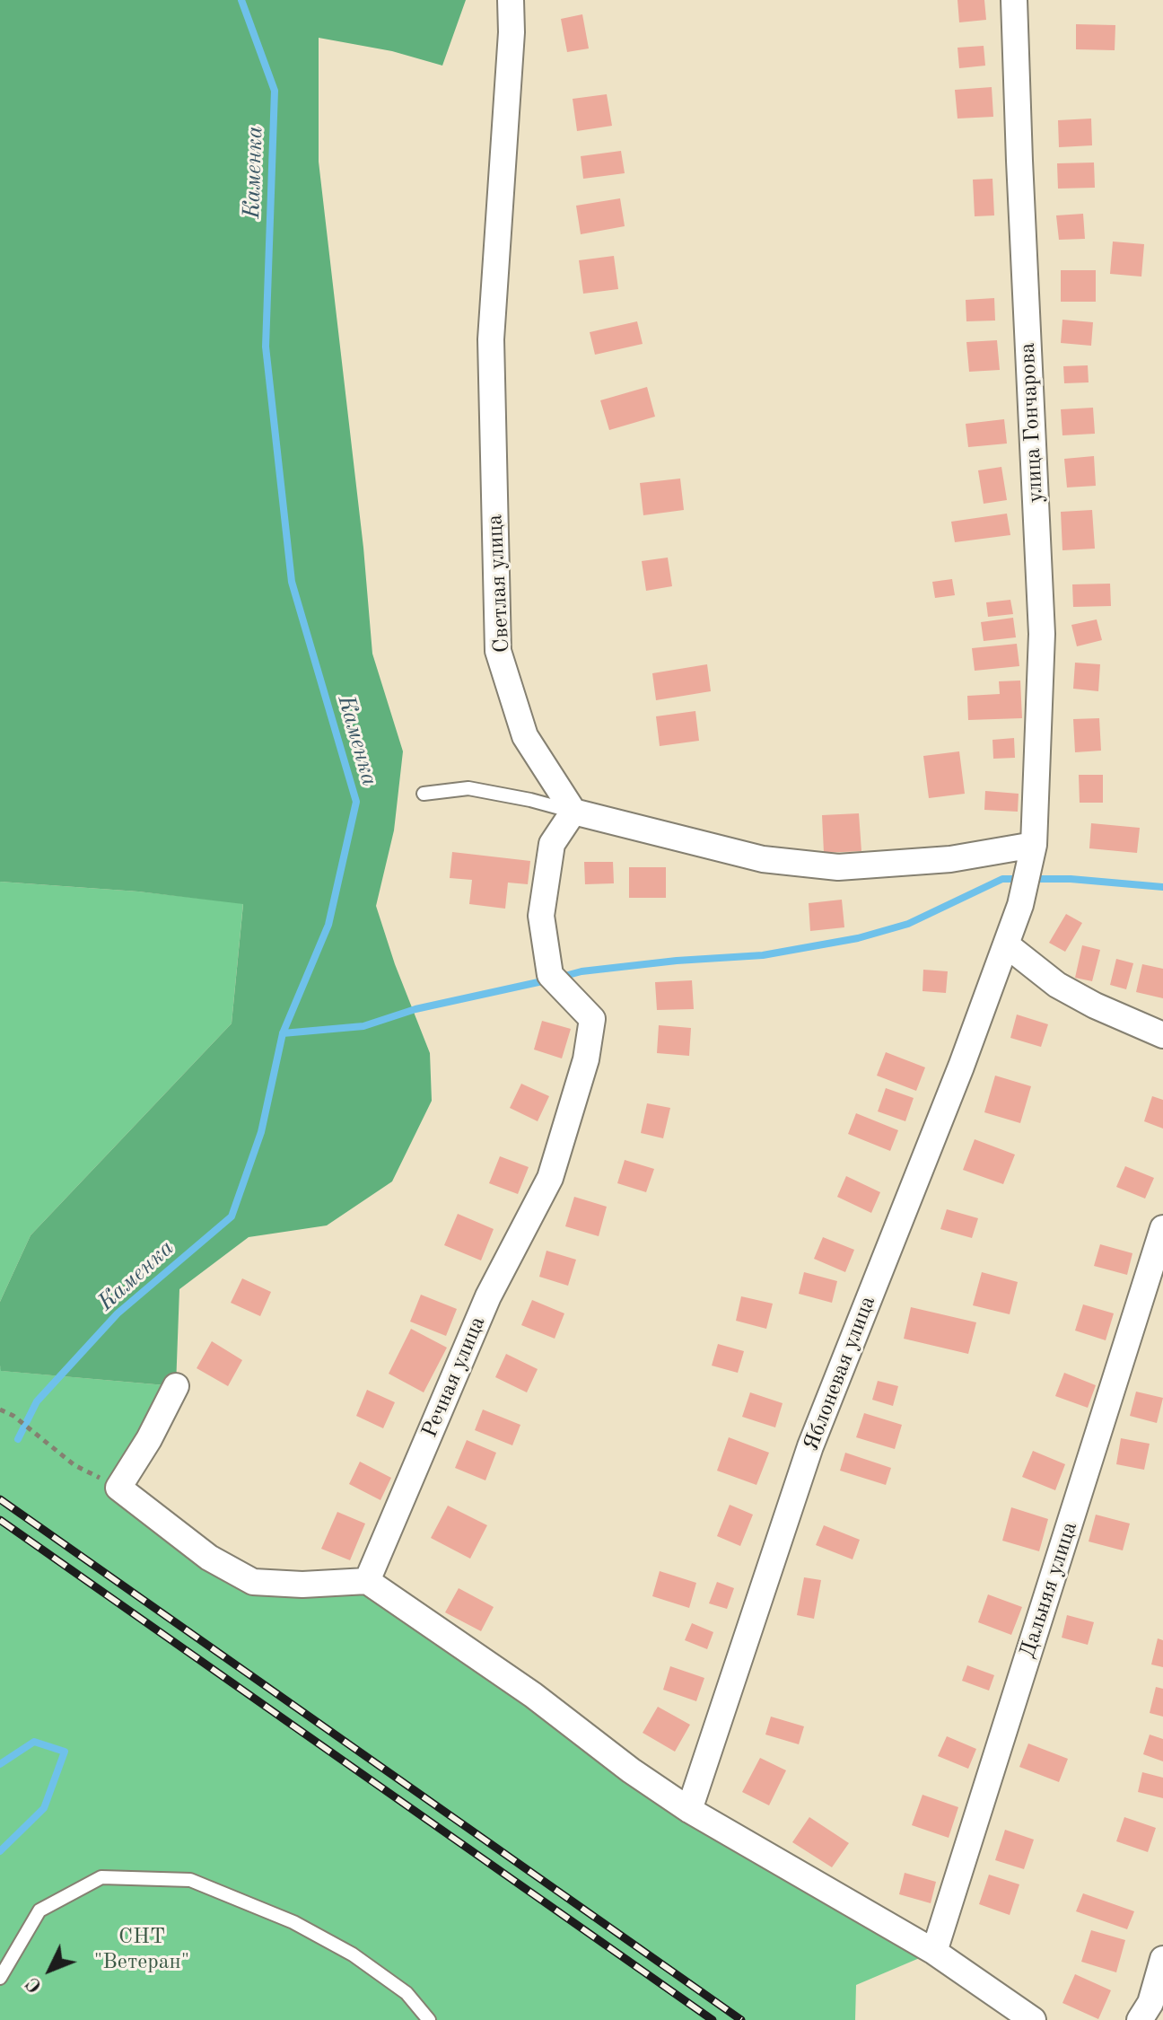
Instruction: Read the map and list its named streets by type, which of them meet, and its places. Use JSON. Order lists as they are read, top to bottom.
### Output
{
  "streets": {
    "street": [
      "улица Гончарова",
      "Светлая улица",
      "Яблоневая улица",
      "Речная улица",
      "Дальняя улица"
    ]
  },
  "crossings": [
    ["улица Гончарова", "Яблоневая улица"],
    ["Светлая улица", "Речная улица"]
  ],
  "water": ["Каменка"],
  "parks": ["СНТ \"Ветеран\""],
  "north": "bottom left"
}
